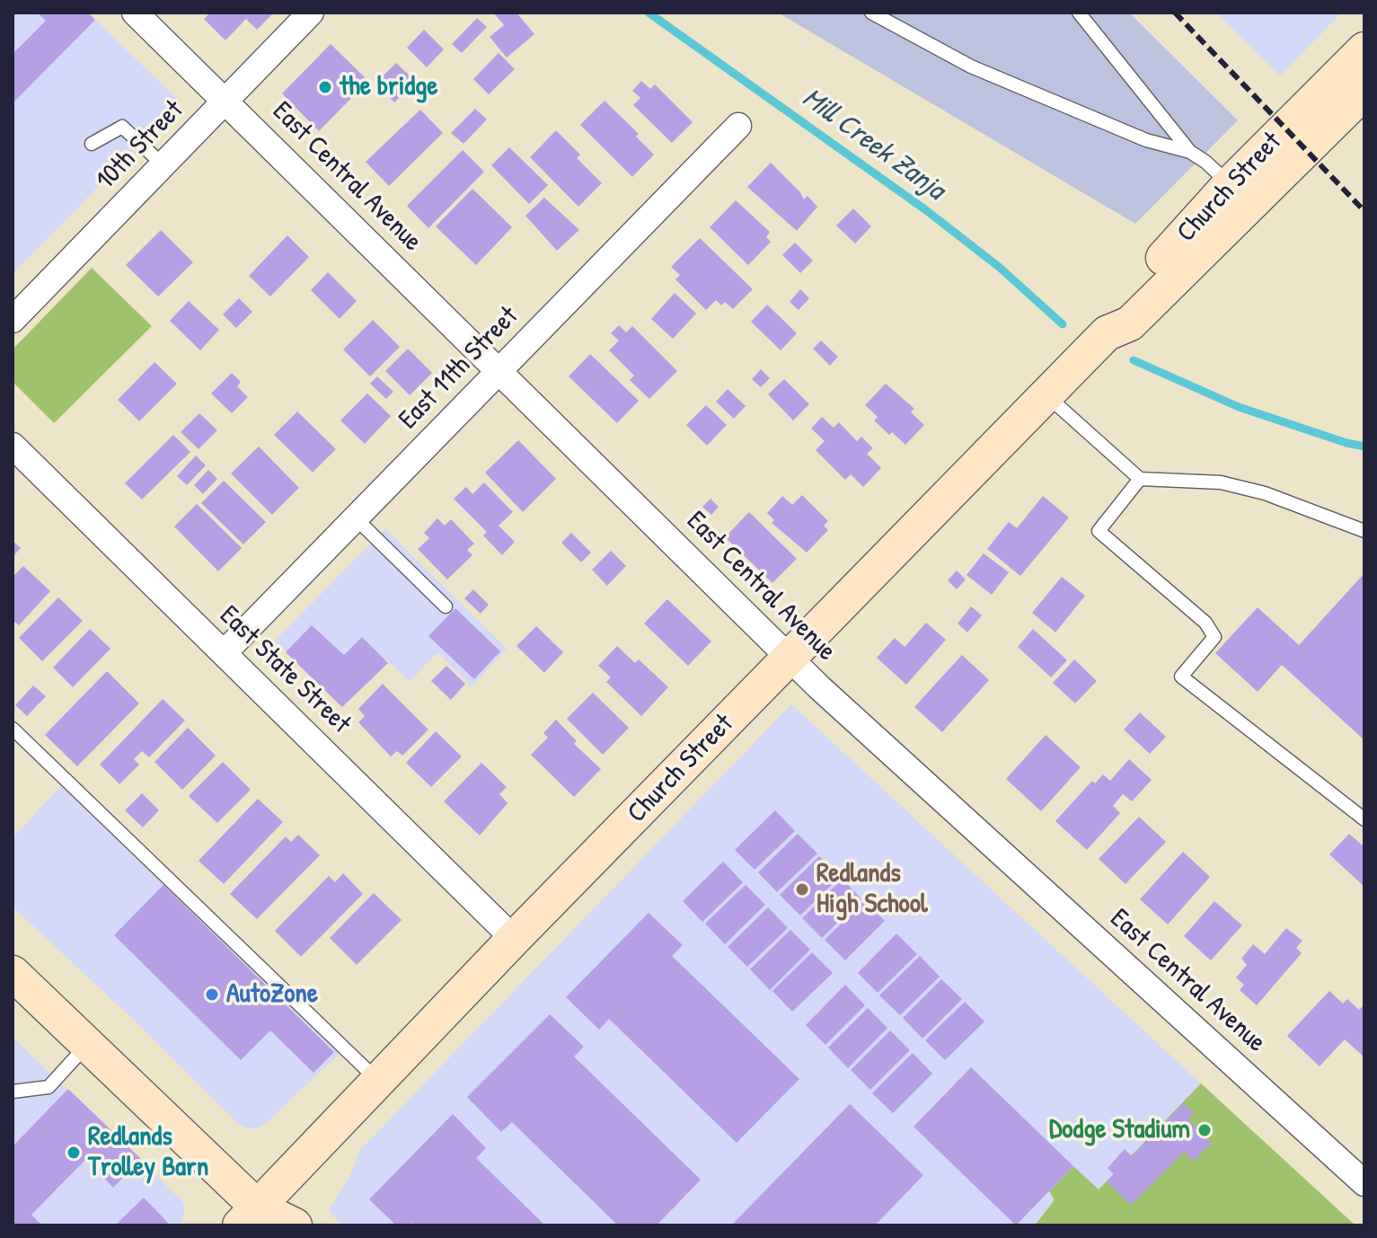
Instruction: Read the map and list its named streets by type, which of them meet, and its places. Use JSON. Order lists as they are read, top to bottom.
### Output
{
  "streets": {
    "street": [
      "10th Street",
      "East Central Avenue",
      "Church Street",
      "East 11th Street",
      "East State Street"
    ]
  },
  "crossings": [
    ["10th Street", "East Central Avenue"],
    ["East Central Avenue", "Church Street"],
    ["East Central Avenue", "East 11th Street"],
    ["Church Street", "East State Street"],
    ["East 11th Street", "East State Street"]
  ],
  "water": ["Mill Creek Zanja"],
  "places": [
    "the bridge",
    "Redlands High School",
    "AutoZone",
    "Dodge Stadium",
    "Redlands Trolley Barn"
  ]
}
